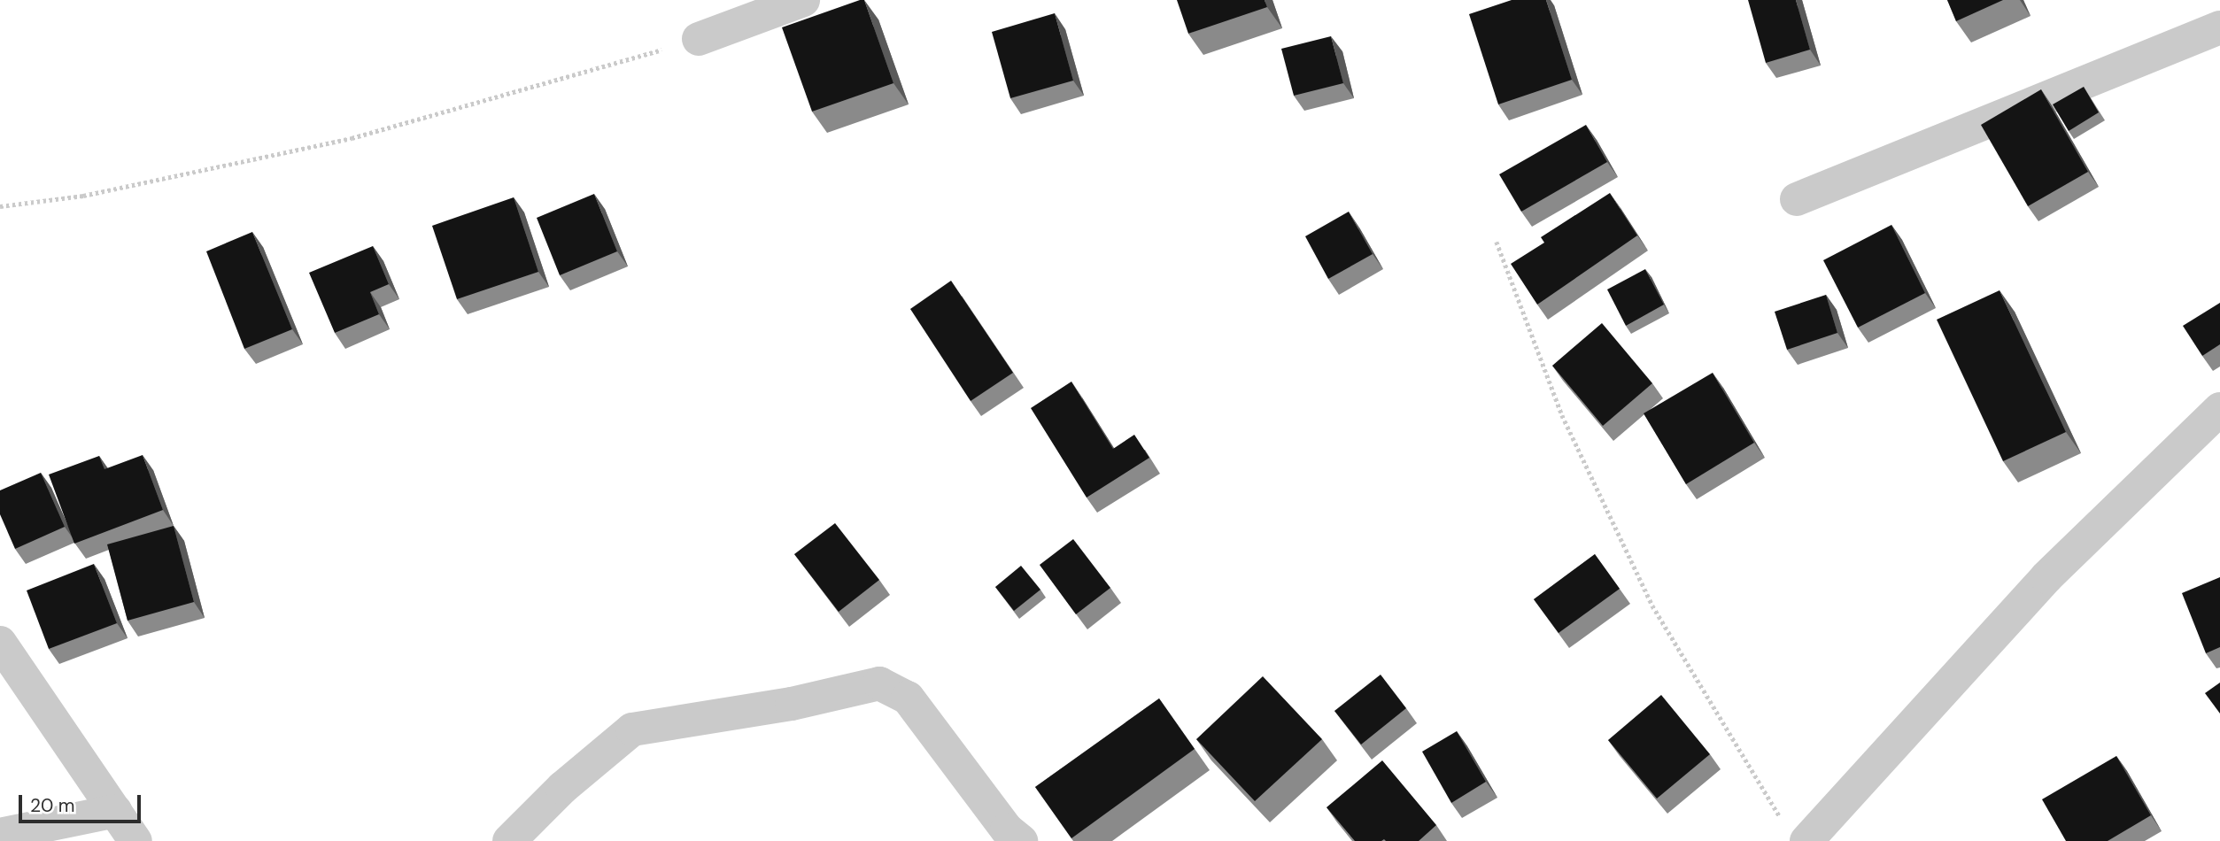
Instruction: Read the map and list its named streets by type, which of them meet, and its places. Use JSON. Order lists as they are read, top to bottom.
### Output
{
  "scale_bar": "20 m"
}
